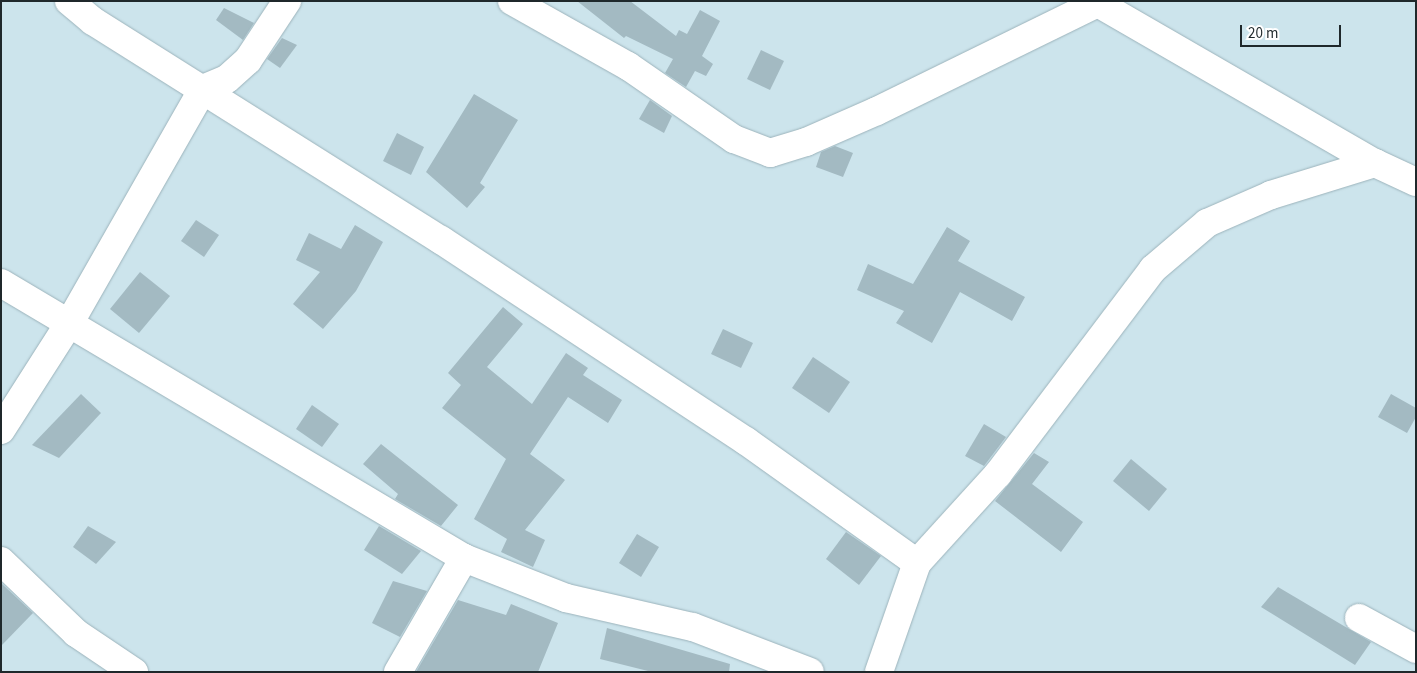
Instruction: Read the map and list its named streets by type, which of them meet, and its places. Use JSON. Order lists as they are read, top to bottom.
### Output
{
  "scale_bar": "20 m"
}
